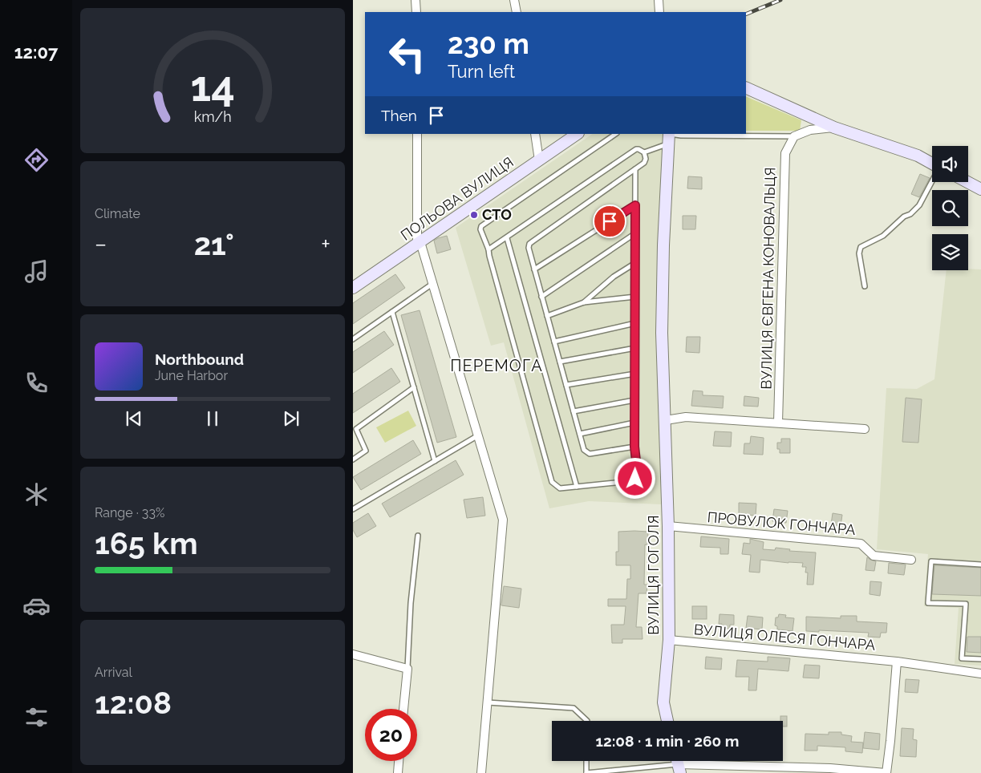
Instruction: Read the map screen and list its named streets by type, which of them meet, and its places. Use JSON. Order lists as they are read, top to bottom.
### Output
{
  "streets": {
    "street": [
      "ПОЛЬОВА ВУЛИЦЯ",
      "ВУЛИЦЯ ЄВГЕНА КОНОВАЛЬЦЯ",
      "ПРОВУЛОК ГОНЧАРА",
      "ВУЛИЦЯ ГОГОЛЯ",
      "ВУЛИЦЯ ОЛЕСЯ ГОНЧАРА"
    ]
  },
  "crossings": [
    ["ПРОВУЛОК ГОНЧАРА", "ВУЛИЦЯ ГОГОЛЯ"],
    ["ВУЛИЦЯ ГОГОЛЯ", "ВУЛИЦЯ ОЛЕСЯ ГОНЧАРА"]
  ],
  "districts": ["ПЕРЕМОГА"],
  "places": ["СТО"],
  "page": {
    "tabs": "12:07",
    "turn": ["230 m", "Turn left"],
    "then": "Then",
    "tile": [
      "Climate",
      ["Range · 33%", "165 km"],
      ["Arrival", "12:08"]
    ],
    "heat": ["−", "21°", "+"],
    "song": ["Northbound", "June Harbor"],
    "limit": "20",
    "trip": "12:08 · 1 min · 260 m",
    "gauge": ["14", "km/h"]
  }
}
